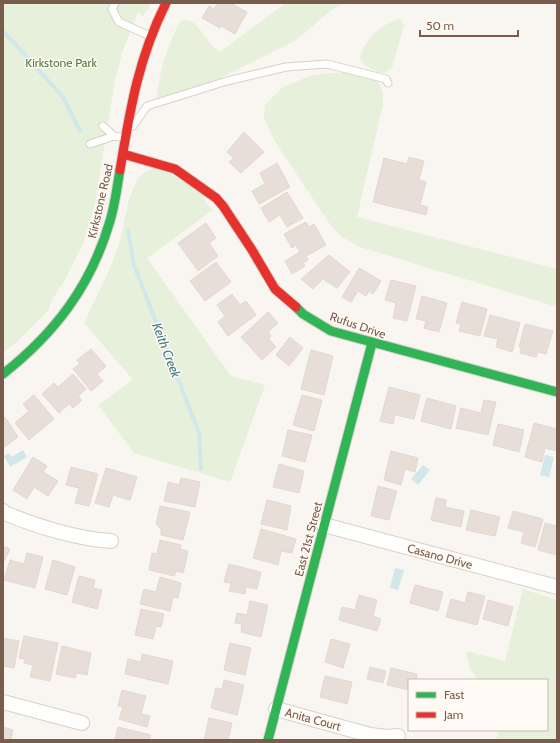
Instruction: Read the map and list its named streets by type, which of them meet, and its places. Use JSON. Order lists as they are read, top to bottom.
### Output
{
  "streets": {
    "street": [
      "Kirkstone Road",
      "Rufus Drive",
      "East 21st Street",
      "Casano Drive",
      "Anita Court"
    ]
  },
  "crossings": [
    ["Kirkstone Road", "Rufus Drive"],
    ["Rufus Drive", "East 21st Street"],
    ["East 21st Street", "Casano Drive"],
    ["East 21st Street", "Anita Court"]
  ],
  "water": ["Keith Creek"],
  "parks": ["Kirkstone Park"],
  "legend": ["Fast", "Jam"],
  "scale_bar": "50 m"
}
